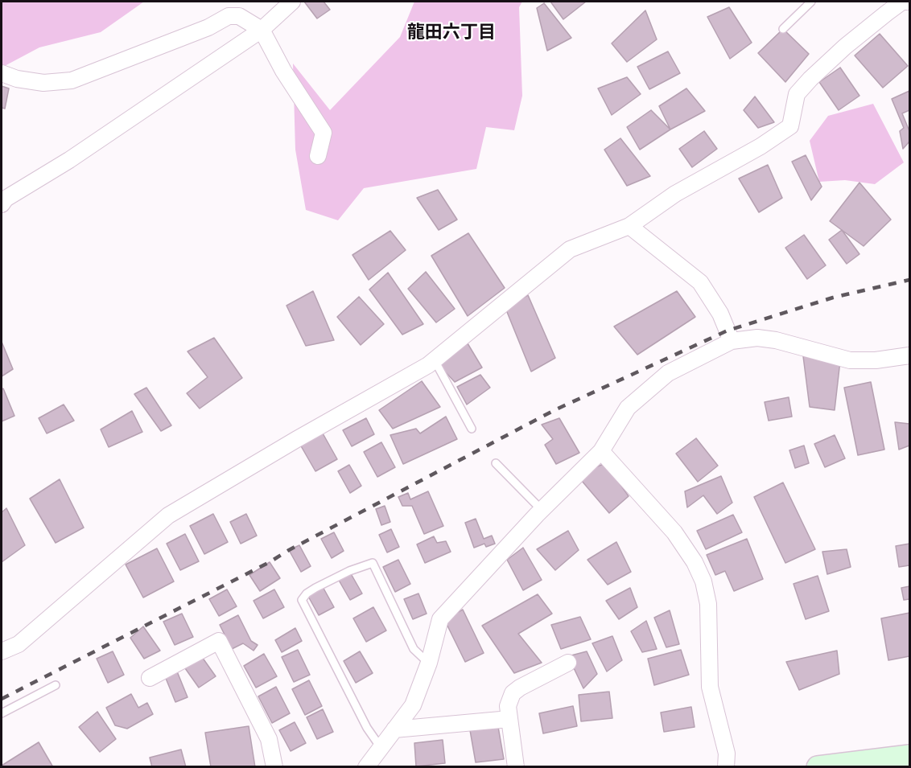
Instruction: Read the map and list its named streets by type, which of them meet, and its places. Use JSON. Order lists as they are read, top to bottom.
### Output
{
  "districts": ["龍田六丁目"]
}
